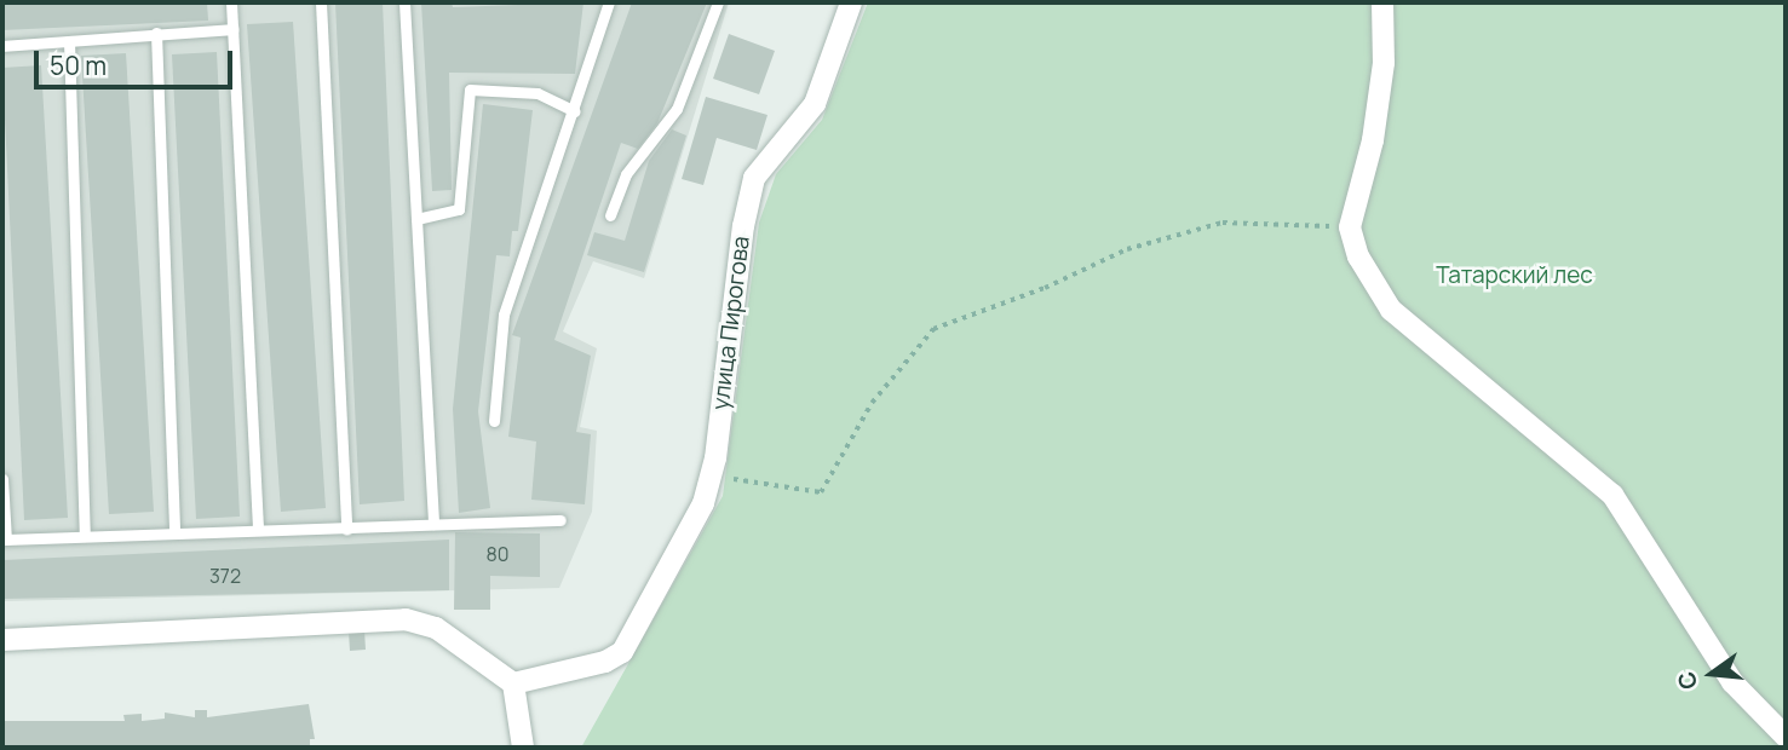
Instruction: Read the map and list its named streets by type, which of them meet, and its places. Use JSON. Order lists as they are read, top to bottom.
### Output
{
  "streets": {
    "street": ["улица Пирогова"]
  },
  "parks": ["Татарский лес"],
  "house_numbers": ["80", "372"],
  "scale_bar": "50 m",
  "north": "left"
}
